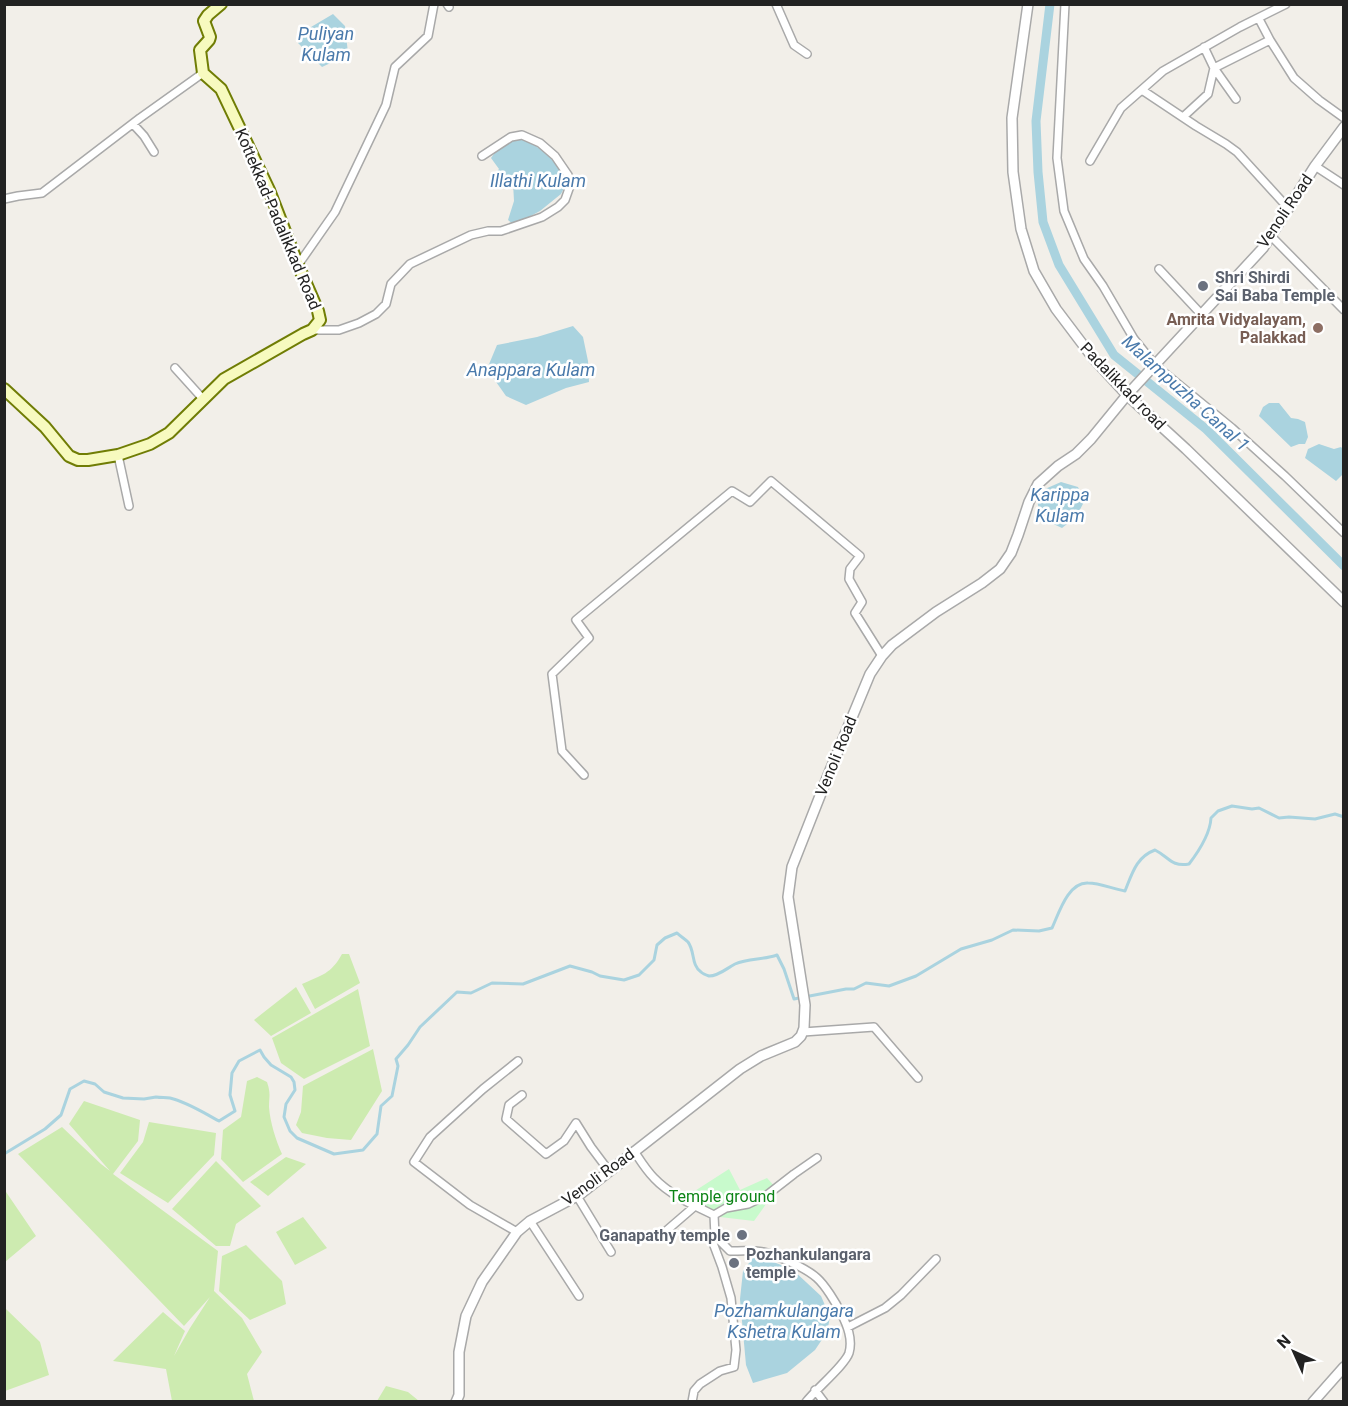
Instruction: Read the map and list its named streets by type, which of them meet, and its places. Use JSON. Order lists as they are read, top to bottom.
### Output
{
  "streets": {
    "main road": ["Kottekkad-Padalikkad Road"],
    "street": ["Venoli Road", "Padalikkad road"]
  },
  "crossings": [
    ["Venoli Road", "Padalikkad road"]
  ],
  "water": [
    "Puliyan Kulam",
    "Illathi Kulam",
    "Anappara Kulam",
    "Malampuzha Canal 1",
    "Karippa Kulam",
    "Pozhamkulangara Kshetra Kulam"
  ],
  "parks": ["Temple ground"],
  "places": [
    "Shri Shirdi Sai Baba Temple",
    "Amrita Vidyalayam, Palakkad",
    "Ganapathy temple",
    "Pozhankulangara temple"
  ],
  "north": "top left"
}
